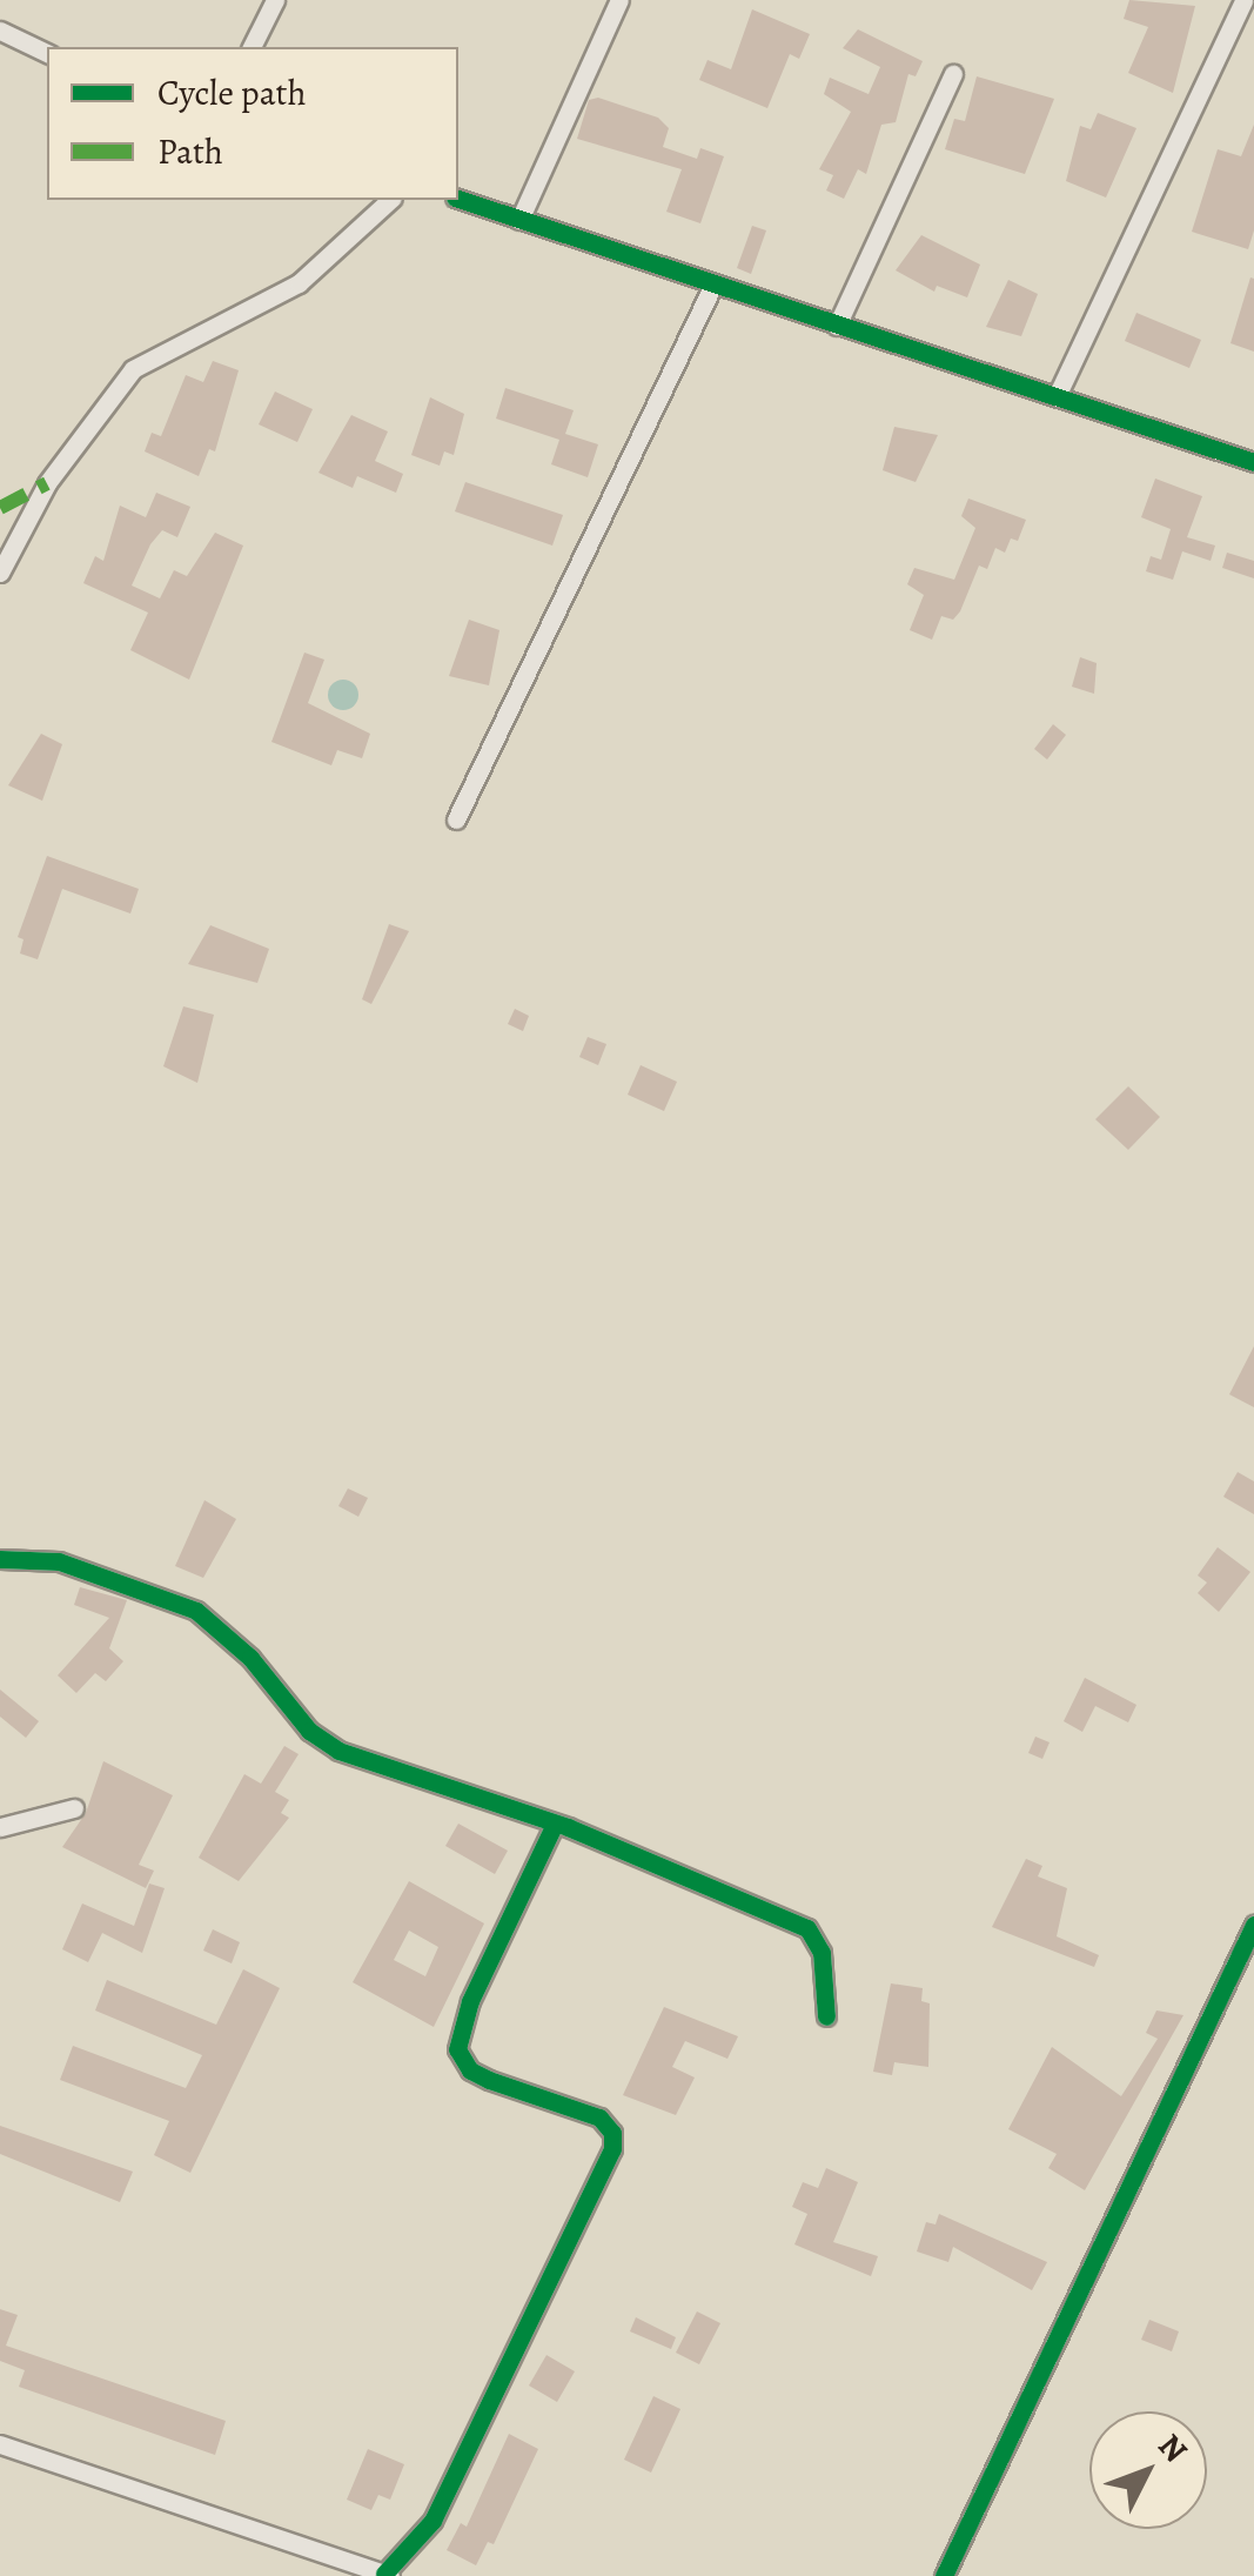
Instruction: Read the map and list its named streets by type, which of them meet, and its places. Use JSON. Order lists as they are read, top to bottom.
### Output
{
  "legend": ["Cycle path", "Path"],
  "north": "top right"
}
